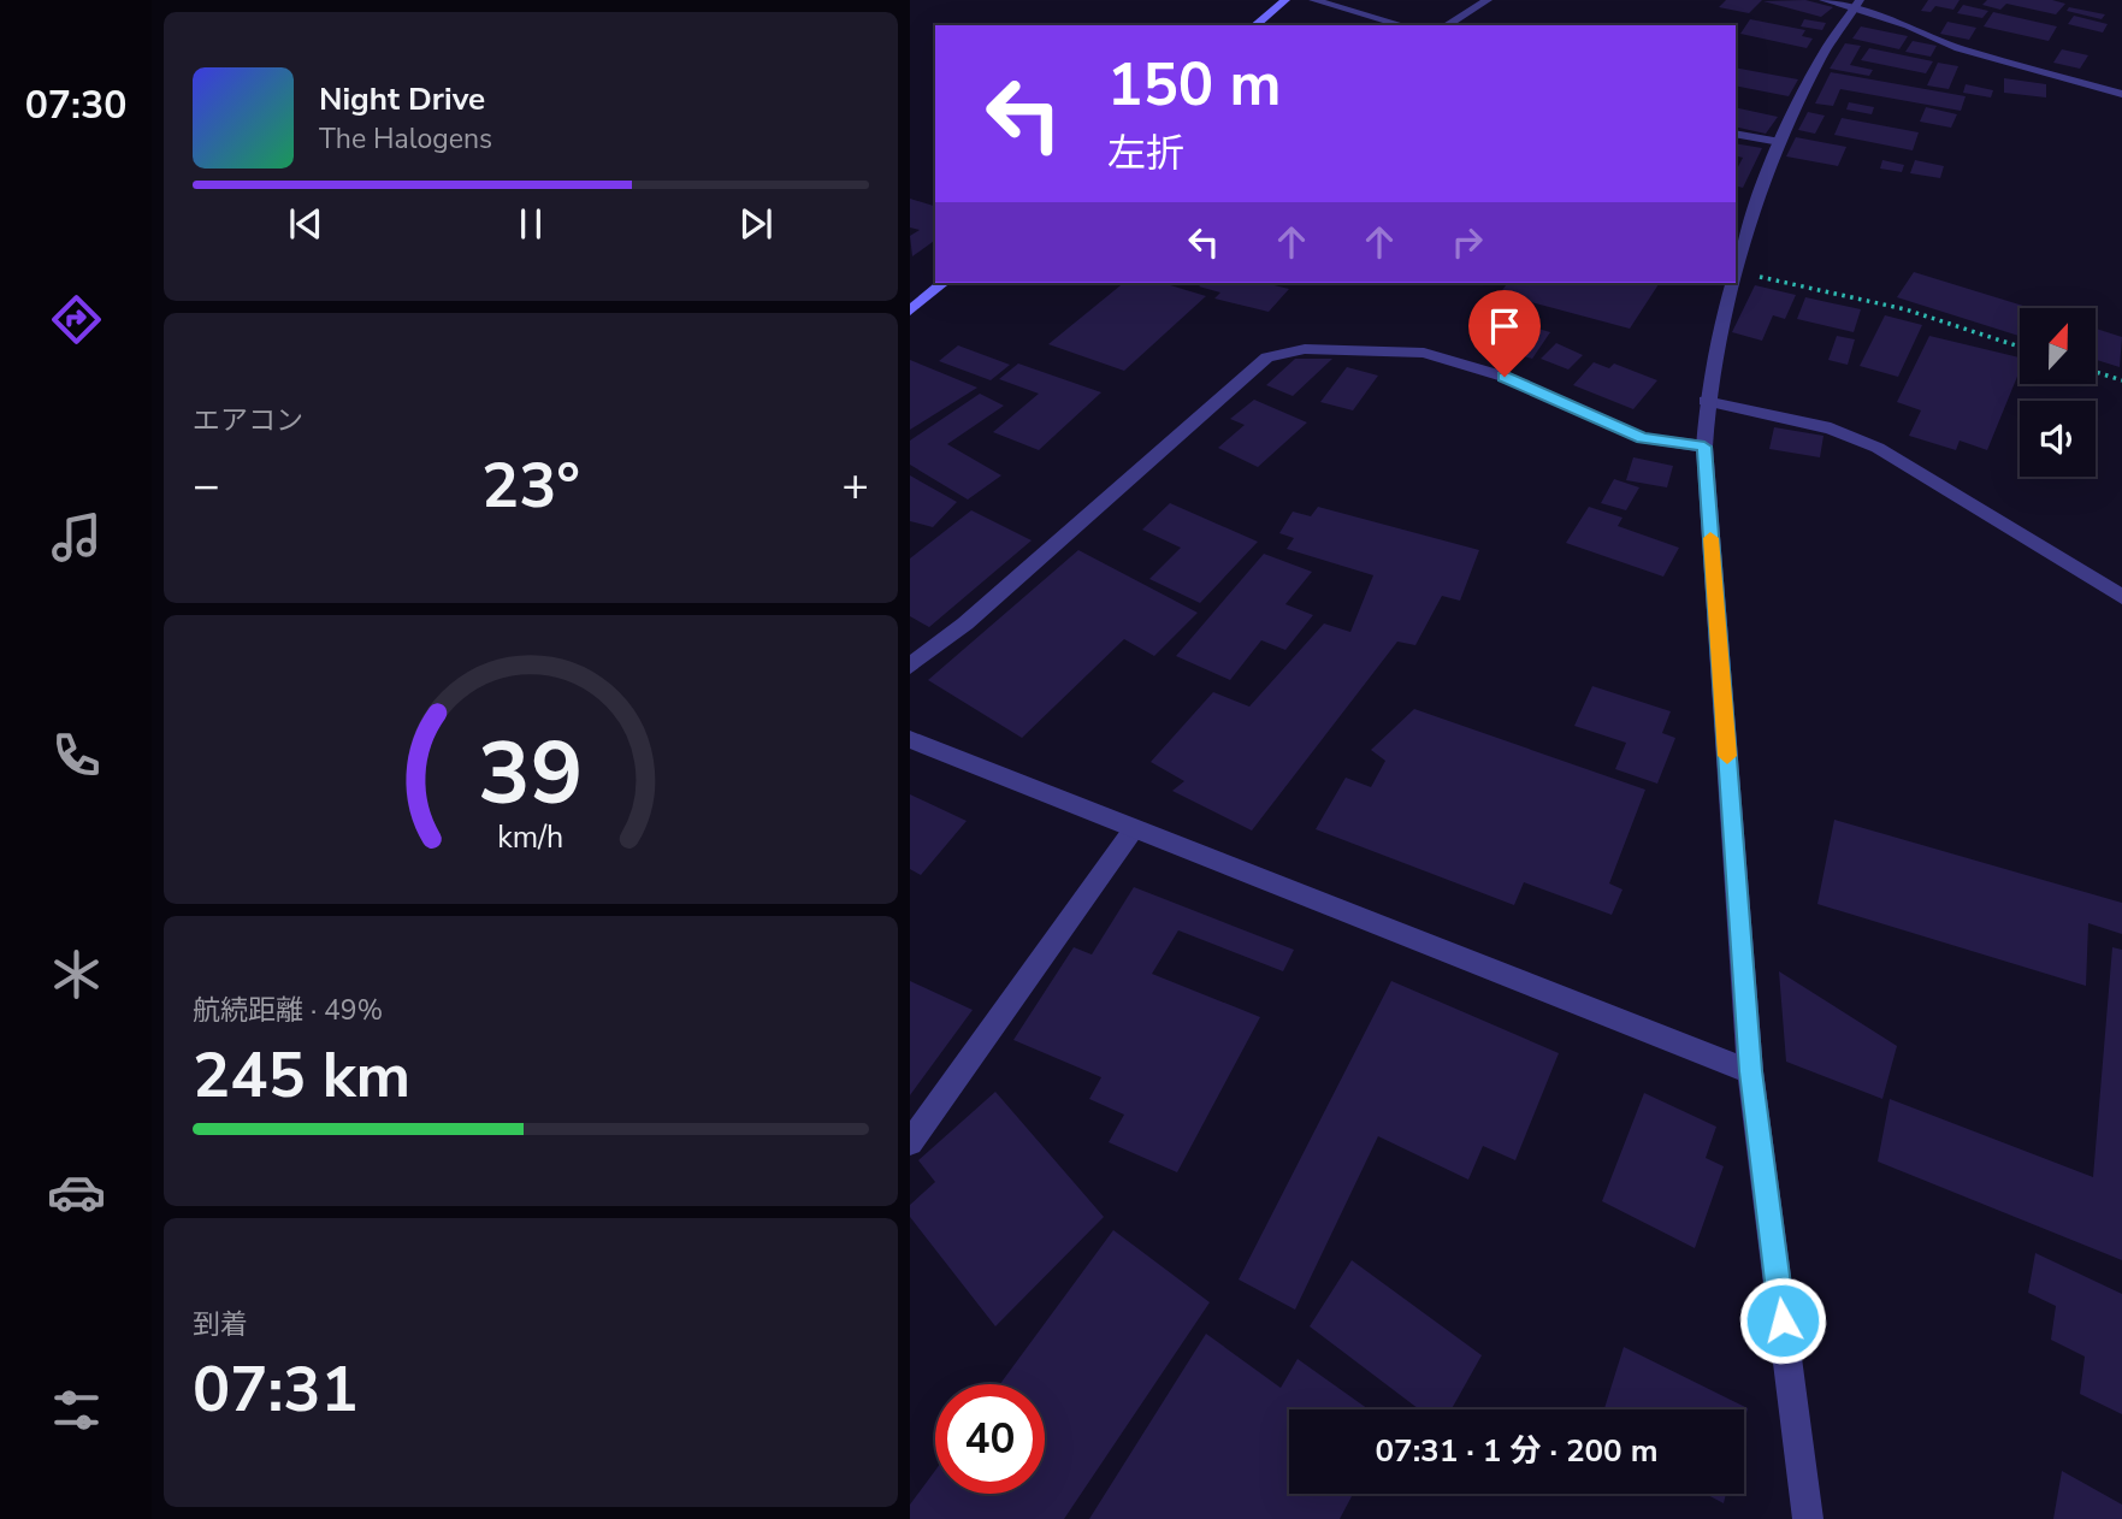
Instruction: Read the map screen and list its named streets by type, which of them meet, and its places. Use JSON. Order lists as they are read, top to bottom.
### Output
{
  "north": "top",
  "page": {
    "tabs": "07:30",
    "turn": ["150 m", "左折"],
    "song": ["Night Drive", "The Halogens"],
    "tile": [
      "エアコン",
      ["航続距離 · 49%", "245 km"],
      ["到着", "07:31"]
    ],
    "heat": ["−", "23°", "+"],
    "limit": "40",
    "trip": "07:31 · 1 分 · 200 m",
    "gauge": ["39", "km/h"]
  }
}
